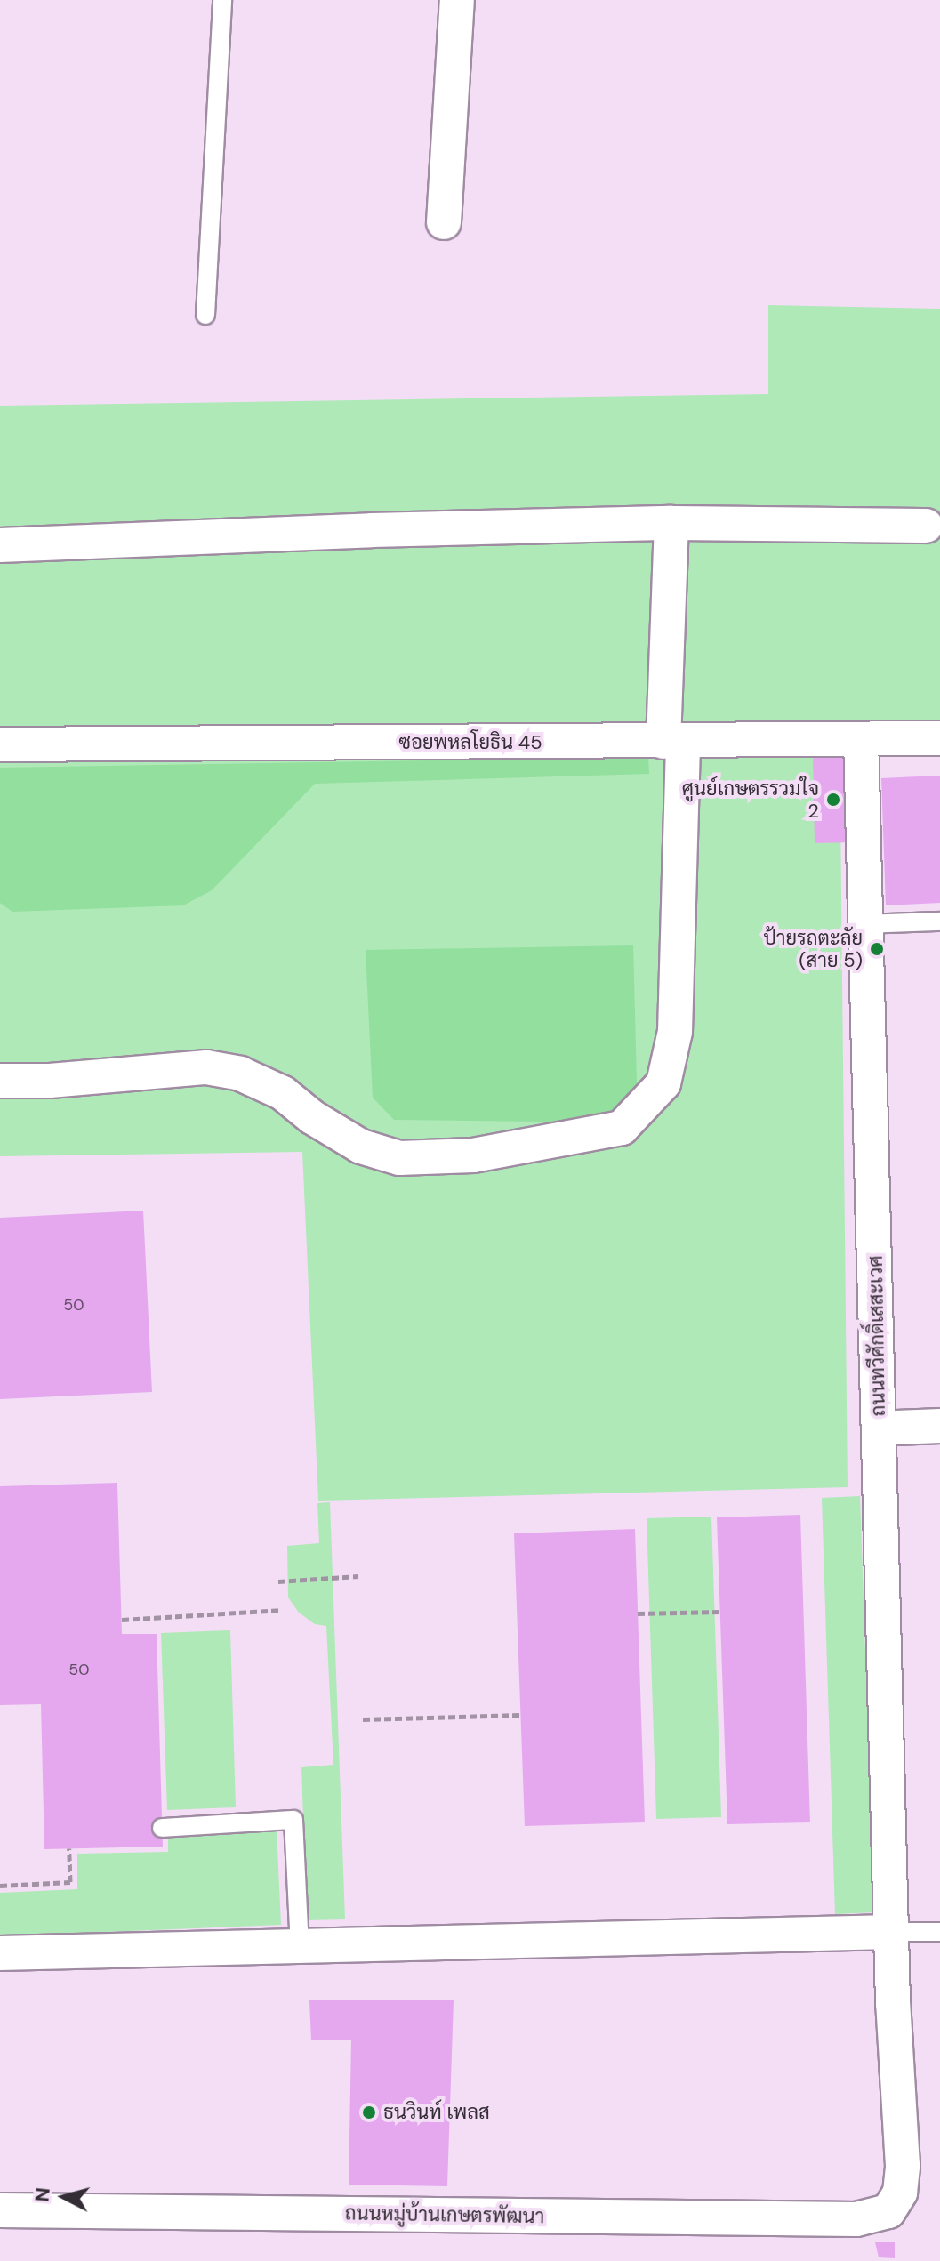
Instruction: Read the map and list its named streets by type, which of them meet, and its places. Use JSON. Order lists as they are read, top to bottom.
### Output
{
  "streets": {
    "street": ["ซอยพหลโยธิน 45", "ถนนทวีศักดิ์เสสะเวศ", "ถนนหมู่บ้านเกษตรพัฒนา"]
  },
  "crossings": [
    ["ซอยพหลโยธิน 45", "ถนนทวีศักดิ์เสสะเวศ"],
    ["ถนนทวีศักดิ์เสสะเวศ", "ถนนหมู่บ้านเกษตรพัฒนา"]
  ],
  "places": ["ศูนย์เกษตรรวมใจ 2", "ป้ายรถตะลัย (สาย 5)", "ธนวินท์ เพลส"],
  "house_numbers": ["50", "50"],
  "north": "left"
}
